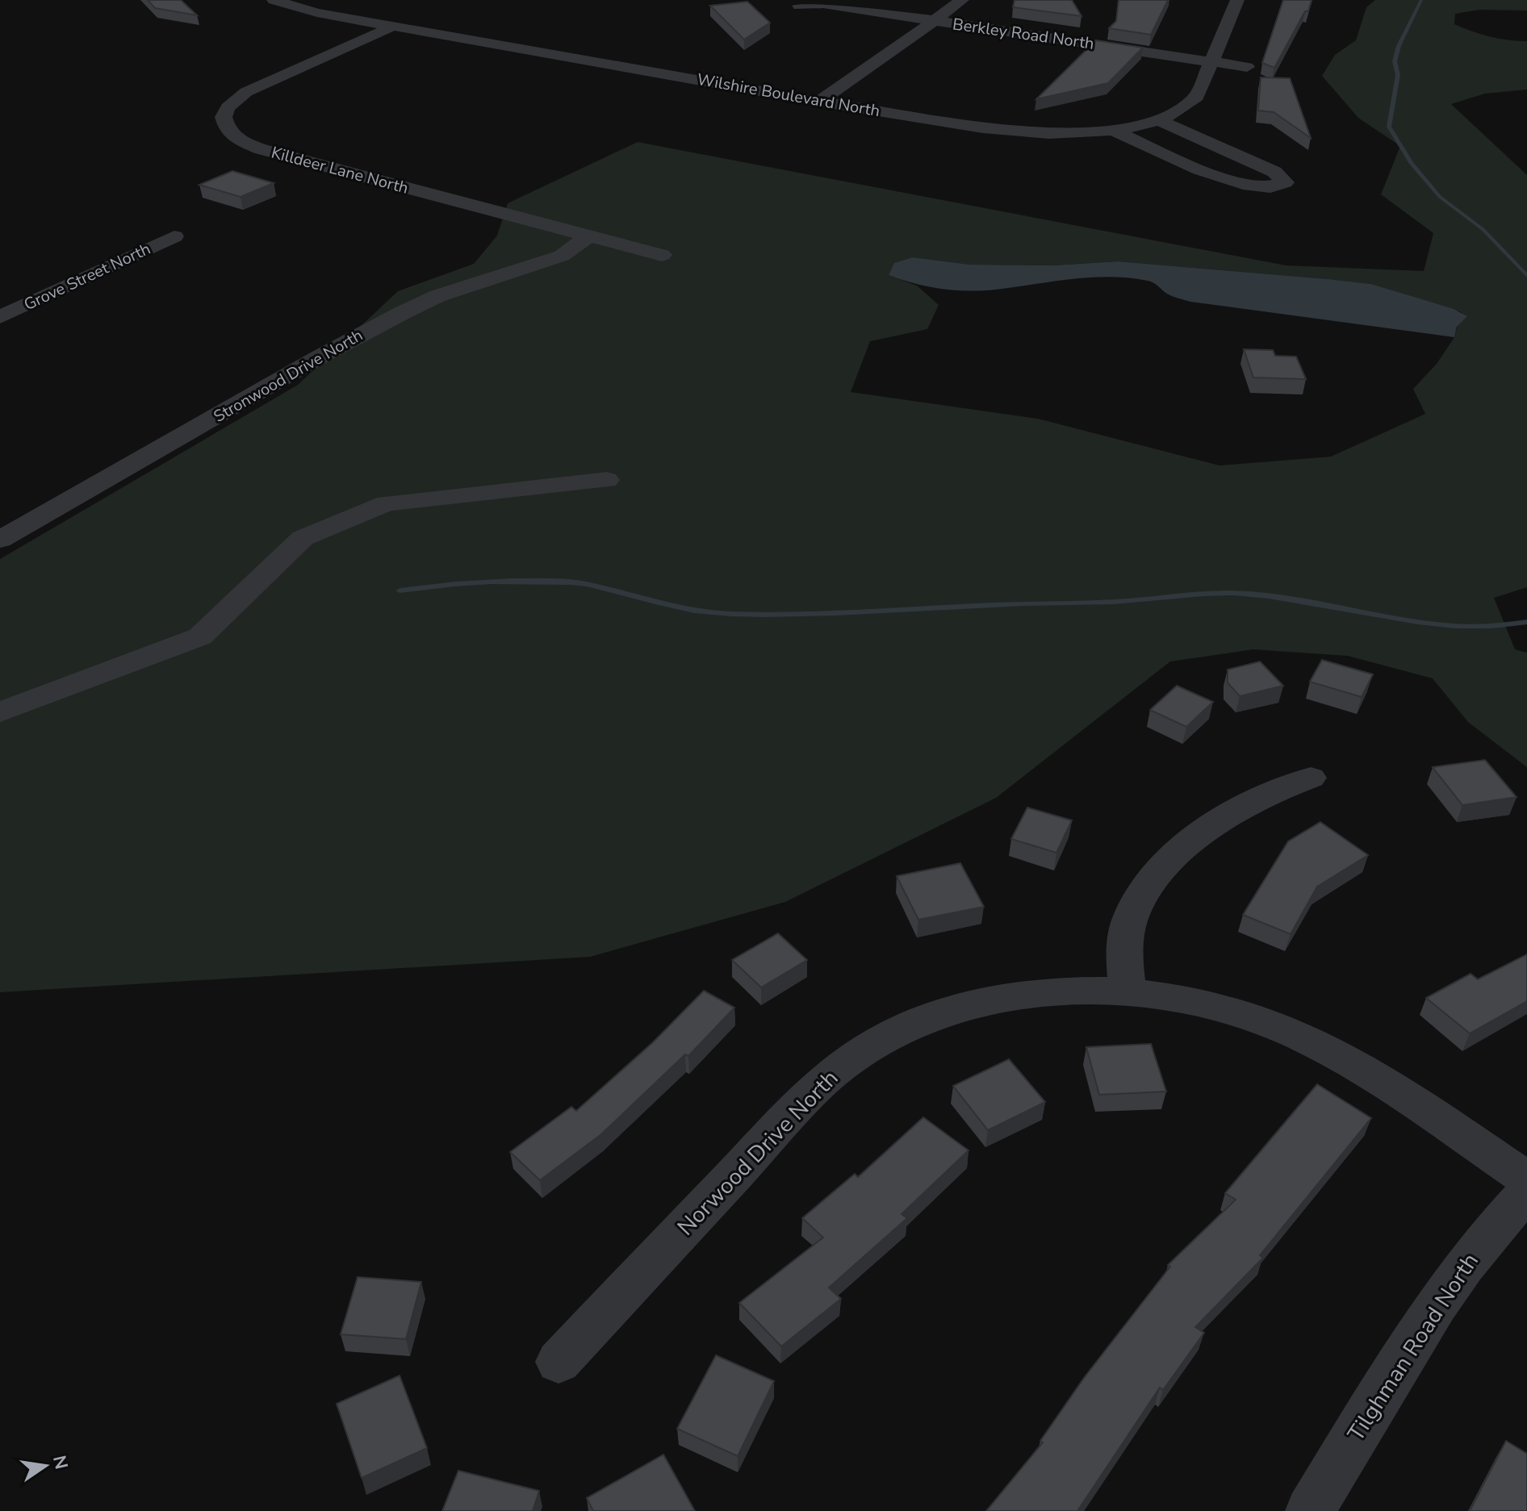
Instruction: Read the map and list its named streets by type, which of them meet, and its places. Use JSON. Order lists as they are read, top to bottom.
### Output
{
  "streets": {
    "street": [
      "Berkley Road North",
      "Wilshire Boulevard North",
      "Killdeer Lane North",
      "Grove Street North",
      "Stronwood Drive North",
      "Norwood Drive North",
      "Tilghman Road North"
    ]
  },
  "crossings": [
    ["Berkley Road North", "Wilshire Boulevard North"],
    ["Wilshire Boulevard North", "Killdeer Lane North"],
    ["Killdeer Lane North", "Stronwood Drive North"]
  ],
  "north": "right"
}
